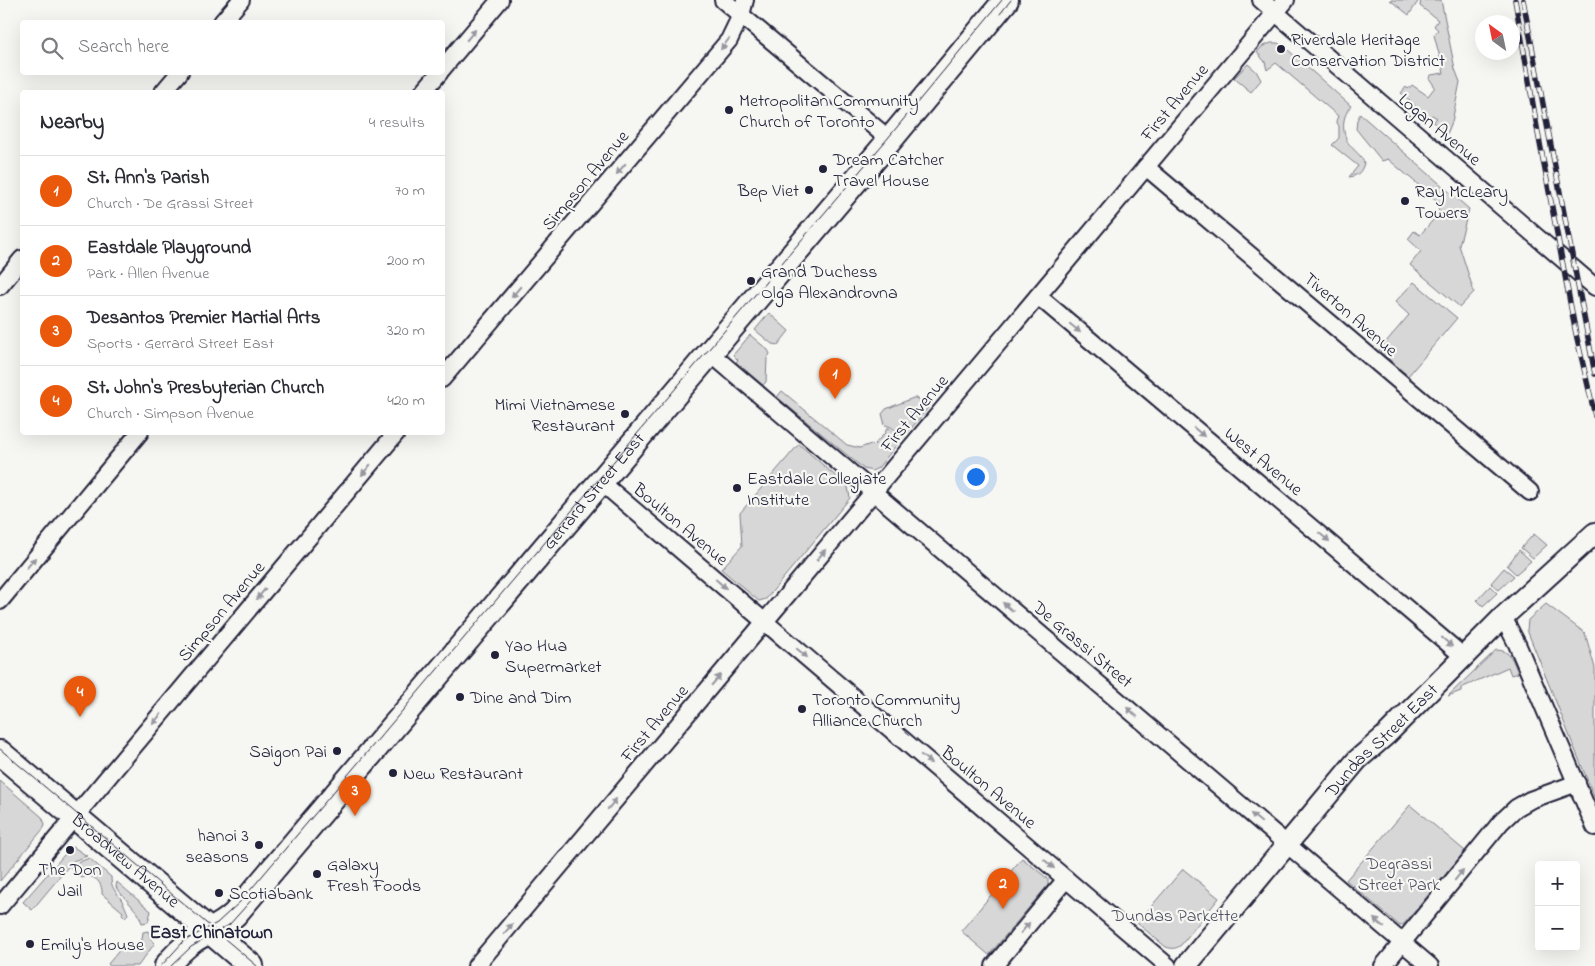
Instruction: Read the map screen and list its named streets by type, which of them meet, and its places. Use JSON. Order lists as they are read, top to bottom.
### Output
{
  "streets": {
    "main road": ["Gerrard Street East", "Broadview Avenue"],
    "street": [
      "First Avenue",
      "Logan Avenue",
      "Simpson Avenue",
      "Tiverton Avenue",
      "West Avenue",
      "Boulton Avenue",
      "De Grassi Street",
      "Dundas Street East"
    ]
  },
  "crossings": [
    ["First Avenue", "Logan Avenue"],
    ["First Avenue", "Tiverton Avenue"],
    ["First Avenue", "West Avenue"],
    ["First Avenue", "Boulton Avenue"],
    ["First Avenue", "De Grassi Street"],
    ["Simpson Avenue", "Broadview Avenue"],
    ["West Avenue", "Dundas Street East"],
    ["Gerrard Street East", "Boulton Avenue"],
    ["Gerrard Street East", "De Grassi Street"],
    ["Gerrard Street East", "Broadview Avenue"],
    ["De Grassi Street", "Dundas Street East"]
  ],
  "one_way": [
    "First Avenue",
    "Simpson Avenue",
    "West Avenue",
    "Boulton Avenue",
    "De Grassi Street"
  ],
  "districts": ["East Chinatown"],
  "parks": ["Degrassi Street Park", "Dundas Parkette"],
  "places": [
    "Riverdale Heritage Conservation District",
    "Metropolitan Community Church of Toronto",
    "Dream Catcher Travel House",
    "Bep Viet",
    "Ray McLeary Towers",
    "Grand Duchess Olga Alexandrovna",
    "Mimi Vietnamese Restaurant",
    "Eastdale Collegiate Institute",
    "Yao Hua Supermarket",
    "Dine and Dim",
    "Toronto Community Alliance Church",
    "Saigon Pai",
    "New Restaurant",
    "hanoi 3 seasons",
    "The Don Jail",
    "Galaxy Fresh Foods",
    "Scotiabank",
    "Emily's House"
  ],
  "north": "top left",
  "page": {
    "search": "Search here",
    "heading": ["Nearby", "4 results"],
    "list": [
      {
        "mark": "1",
        "name": "St. Ann's Parish",
        "note": "Church · De Grassi Street",
        "value": "70 m"
      },
      {
        "mark": "2",
        "name": "Eastdale Playground",
        "note": "Park · Allen Avenue",
        "value": "200 m"
      },
      {
        "mark": "3",
        "name": "Desantos Premier Martial Arts",
        "note": "Sports · Gerrard Street East",
        "value": "320 m"
      },
      {
        "mark": "4",
        "name": "St. John's Presbyterian Church",
        "note": "Church · Simpson Avenue",
        "value": "420 m"
      }
    ],
    "pins": [
      "1",
      "4",
      "3",
      "2"
    ],
    "map_buttons": ["+", "−"]
  }
}
